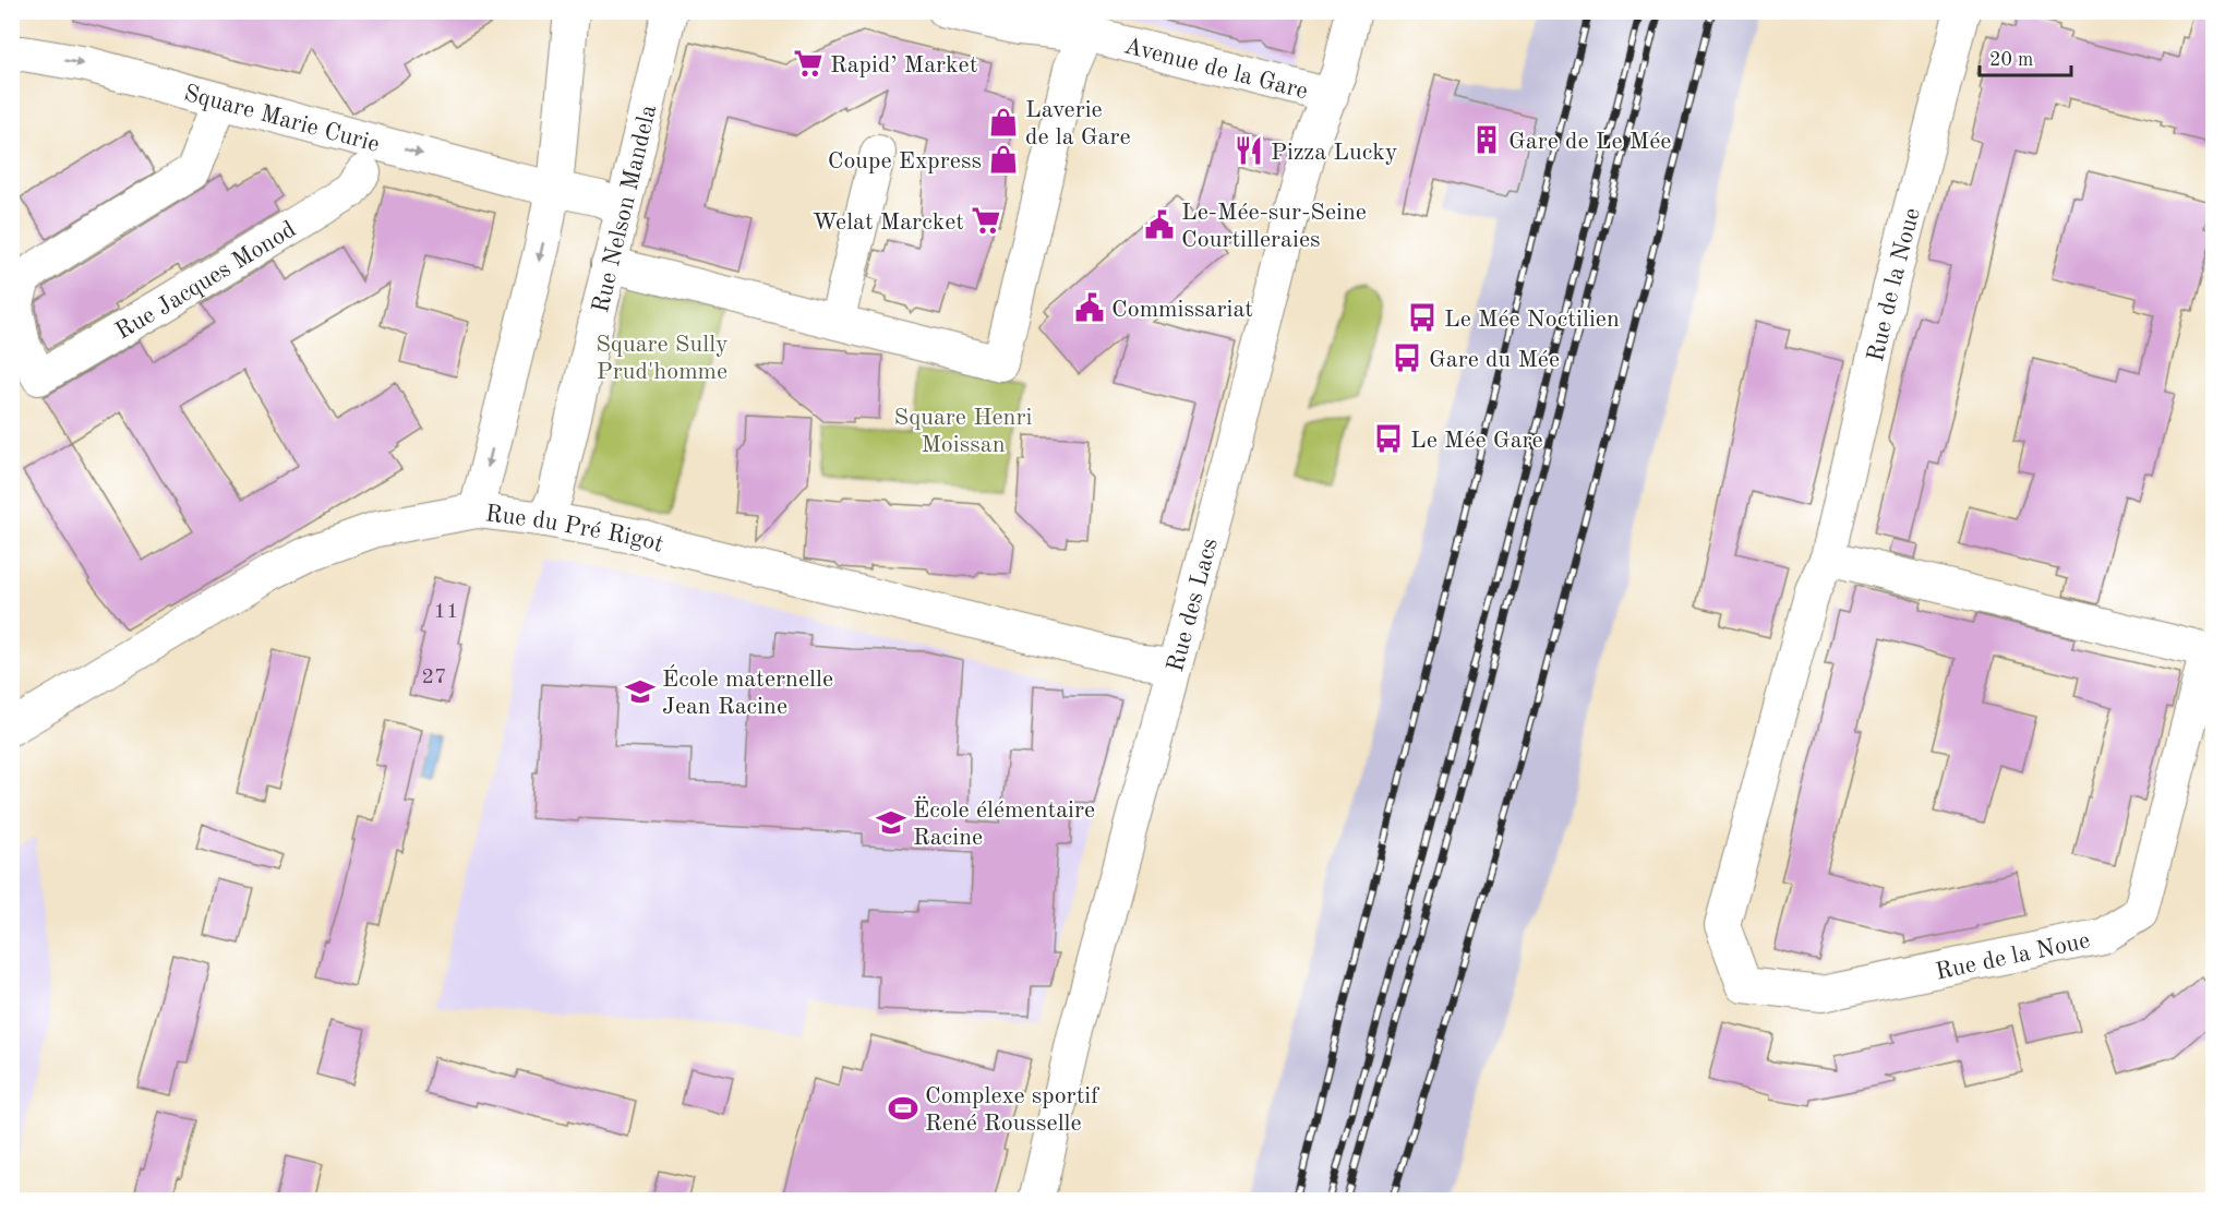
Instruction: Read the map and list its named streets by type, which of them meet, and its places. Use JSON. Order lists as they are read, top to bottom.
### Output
{
  "streets": {
    "street": [
      "Avenue de la Gare",
      "Square Marie Curie",
      "Rue Nelson Mandela",
      "Rue Jacques Monod",
      "Rue de la Noue",
      "Rue du Pré Rigot",
      "Rue des Lacs"
    ]
  },
  "crossings": [
    ["Avenue de la Gare", "Rue des Lacs"],
    ["Square Marie Curie", "Rue Nelson Mandela"],
    ["Square Marie Curie", "Rue Jacques Monod"],
    ["Rue Nelson Mandela", "Rue du Pré Rigot"],
    ["Rue du Pré Rigot", "Rue des Lacs"]
  ],
  "one_way": ["Square Marie Curie"],
  "parks": ["Square Sully Prud'homme", "Square Henri Moissan"],
  "places": {
    "supermarket": ["Rapid’ Market", "Welat Marcket"],
    "shop": ["Laverie de la Gare", "Coupe Express"],
    "building": ["Gare de Le Mée"],
    "restaurant": ["Pizza Lucky"],
    "public building": ["Le-Mée-sur-Seine Courtilleraies", "Commissariat"],
    "bus stop": ["Le Mée Noctilien", "Gare du Mée", "Le Mée Gare"],
    "school or university": ["École maternelle Jean Racine", "Ëcole élémentaire Racine"],
    "sports": ["Complexe sportif René Rousselle"]
  },
  "house_numbers": ["11", "27"],
  "scale_bar": "20 m"
}
